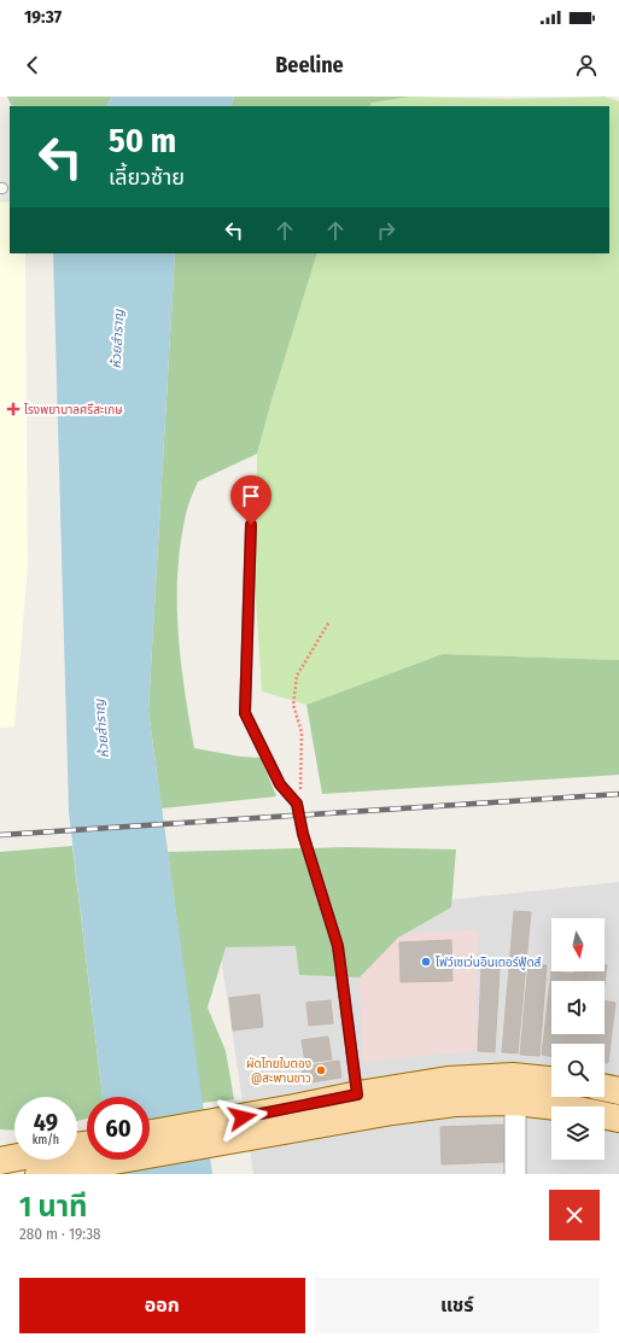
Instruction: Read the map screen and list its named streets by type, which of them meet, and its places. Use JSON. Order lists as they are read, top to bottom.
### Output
{
  "water": ["ห้วยสำราญ"],
  "places": {
    "health": ["โรงพยาบาลศรีสะเกษ"],
    "other": ["โฟว์เซเว่นอินเตอร์ฟู้ดส์", "ผัดไทยใบตอง @สะพานขาว"]
  },
  "north": "bottom",
  "page": {
    "status": "19:37",
    "header": "Beeline",
    "turn": ["50 m", "เลี้ยวซ้าย"],
    "speed": "49 km/h",
    "limit": "60",
    "heading": ["1 นาที", "280 m · 19:38"],
    "buttons": ["ออก", "แชร์"]
  }
}
